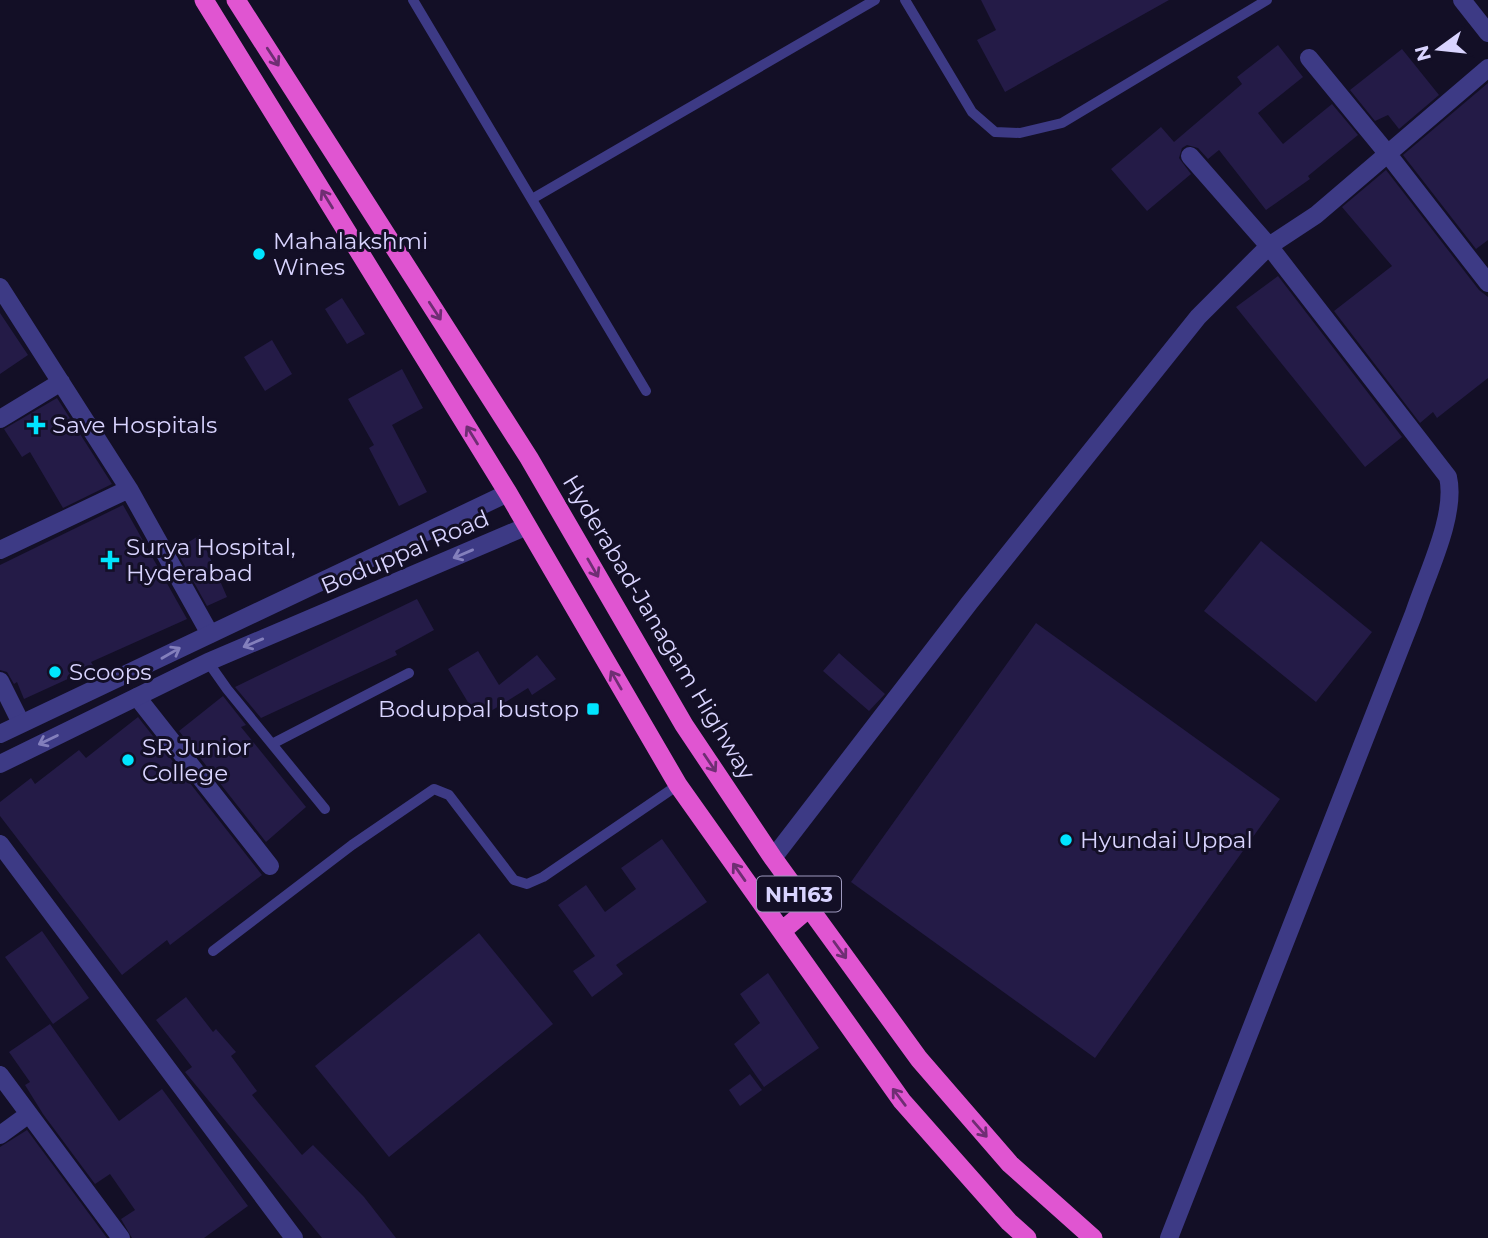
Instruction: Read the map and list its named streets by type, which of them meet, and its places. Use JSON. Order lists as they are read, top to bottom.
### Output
{
  "streets": {
    "highway": ["Hyderabad-Janagam Highway", "NH163"],
    "street": ["Boduppal Road"]
  },
  "crossings": [
    ["Boduppal Road", "NH163"]
  ],
  "places": {
    "other": [
      "Mahalakshmi Wines",
      "Scoops",
      "SR Junior College",
      "Hyundai Uppal"
    ],
    "health": ["Save Hospitals", "Surya Hospital, Hyderabad"],
    "transit": ["Boduppal bustop"]
  },
  "north": "left"
}
